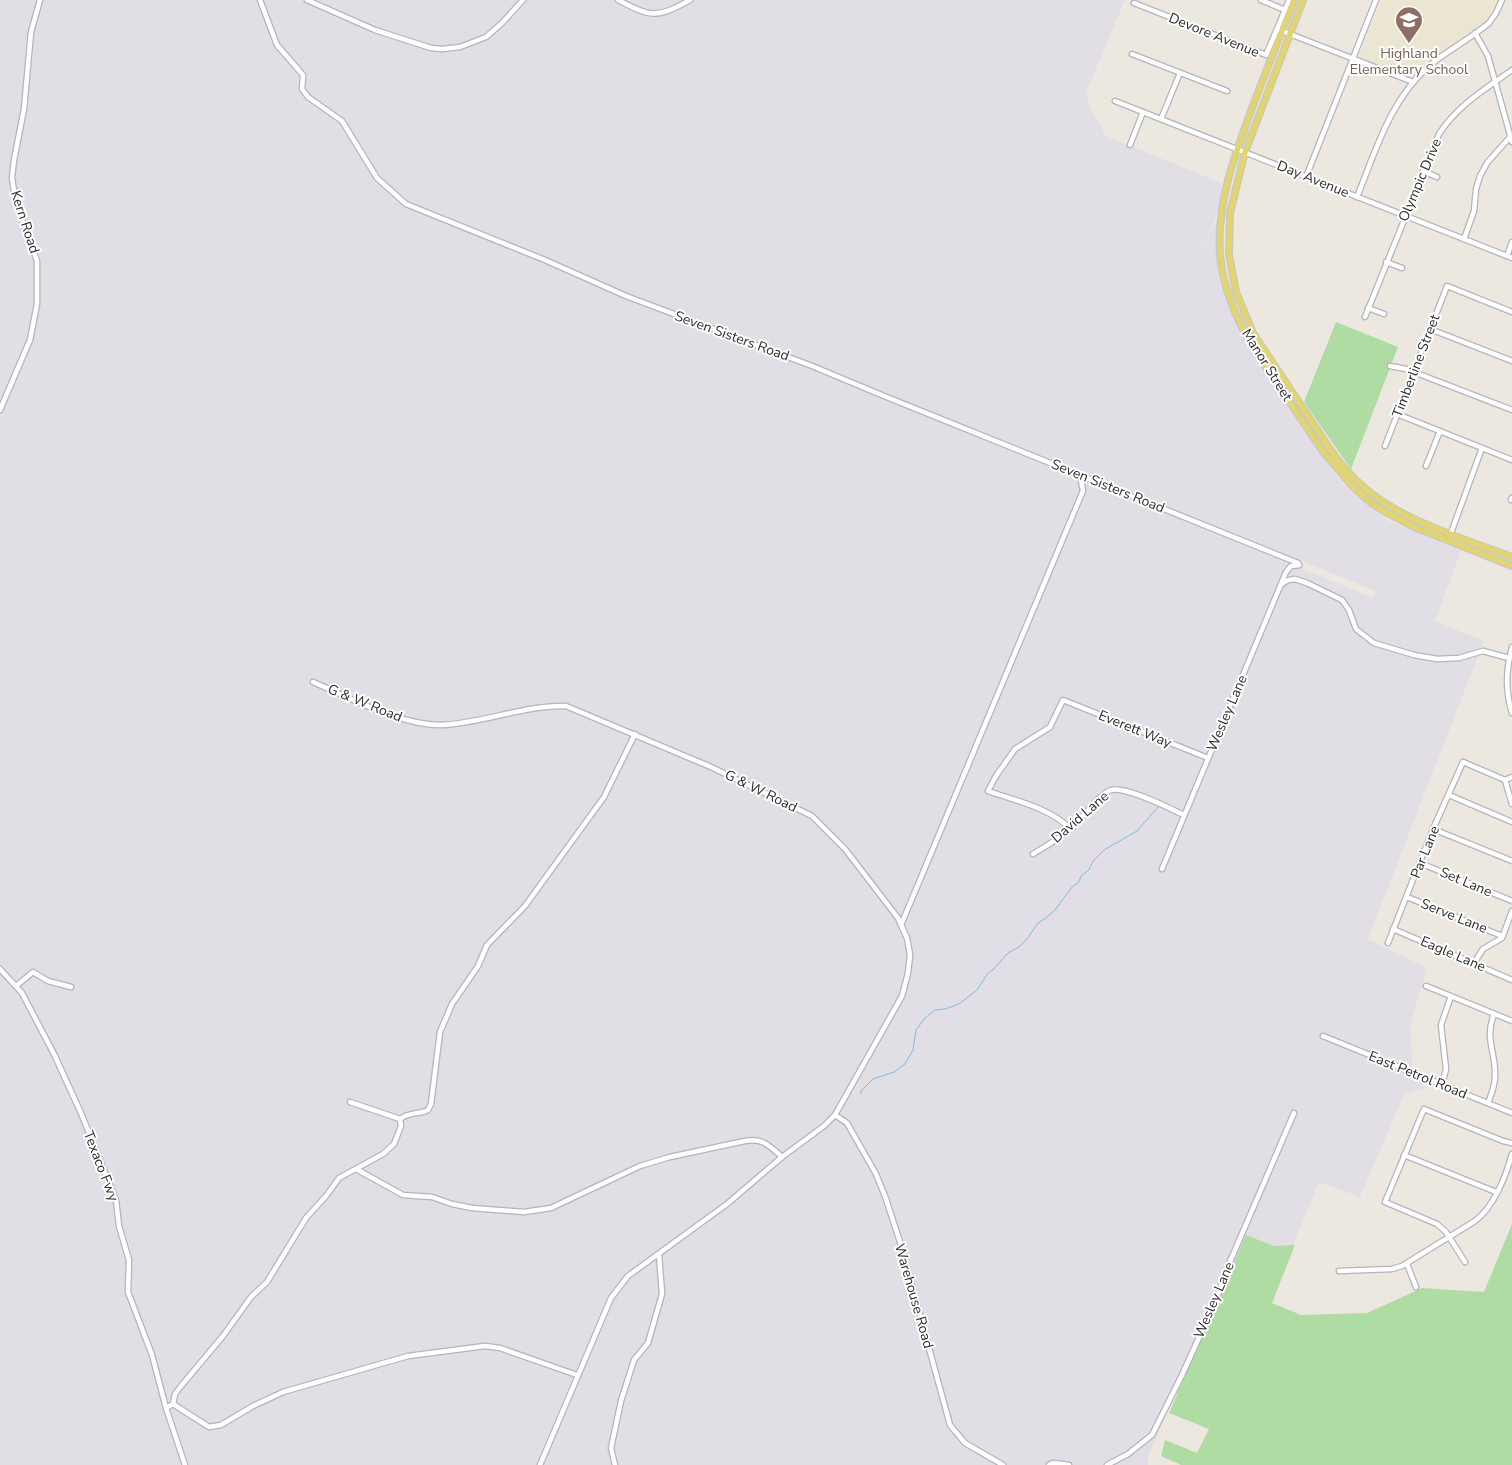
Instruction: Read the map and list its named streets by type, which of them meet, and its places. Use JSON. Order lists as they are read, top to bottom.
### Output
{
  "streets": {
    "main road": ["Manor Street"],
    "street": [
      "Devore Avenue",
      "Day Avenue",
      "Olympic Drive",
      "Kern Road",
      "Seven Sisters Road",
      "Timberline Street",
      "G & W Road",
      "Wesley Lane",
      "Everett Way",
      "David Lane",
      "Par Lane",
      "Set Lane",
      "Serve Lane",
      "Eagle Lane",
      "East Petrol Road",
      "Texaco Fwy",
      "Warehouse Road"
    ]
  },
  "crossings": [
    ["Devore Avenue", "Manor Street"],
    ["Day Avenue", "Olympic Drive"],
    ["Day Avenue", "Manor Street"],
    ["Seven Sisters Road", "Wesley Lane"],
    ["G & W Road", "Warehouse Road"],
    ["Wesley Lane", "Everett Way"],
    ["Wesley Lane", "David Lane"],
    ["Everett Way", "David Lane"],
    ["Par Lane", "Set Lane"],
    ["Par Lane", "Serve Lane"],
    ["Par Lane", "Eagle Lane"]
  ],
  "places": {
    "school or university": ["Highland Elementary School"]
  }
}
